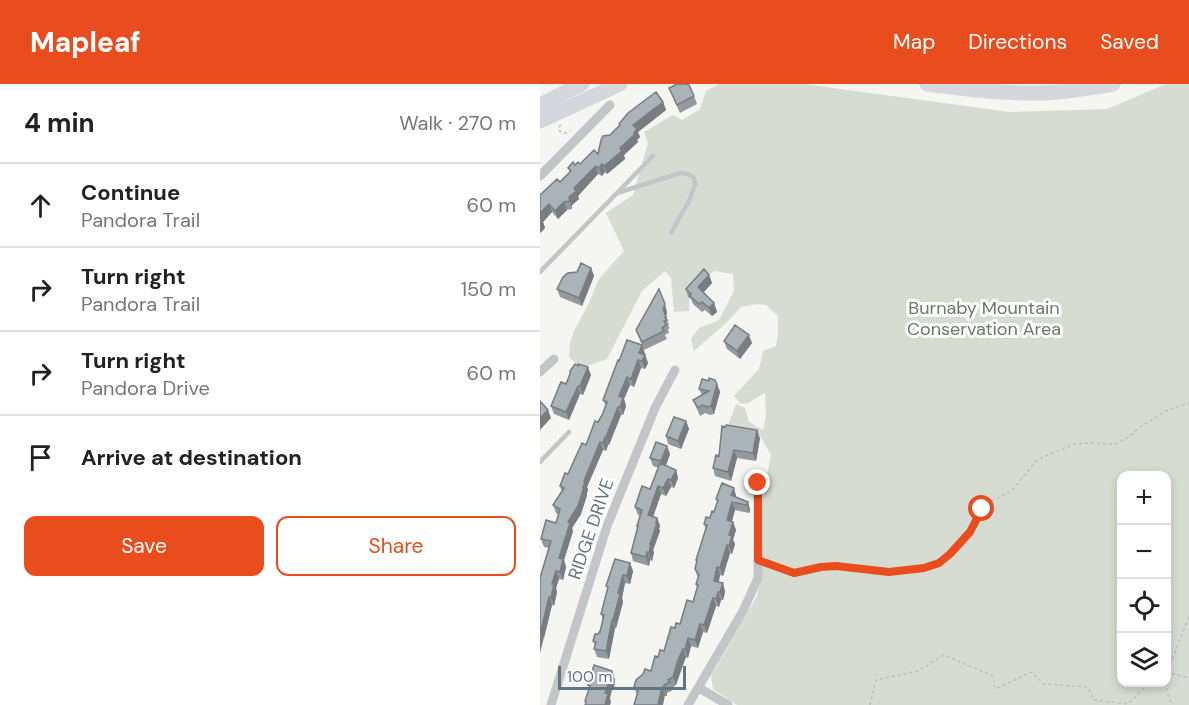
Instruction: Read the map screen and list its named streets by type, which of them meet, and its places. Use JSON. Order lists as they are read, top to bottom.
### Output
{
  "streets": {
    "street": ["RIDGE DRIVE"]
  },
  "parks": ["Burnaby Mountain Conservation Area"],
  "scale_bar": "100 m",
  "page": {
    "header": "Mapleaf",
    "nav": ["Map", "Directions", "Saved"],
    "heading": ["4 min", "Walk · 270 m"],
    "list": [
      ["Continue", "Pandora Trail", "60 m"],
      ["Turn right", "Pandora Trail", "150 m"],
      ["Turn right", "Pandora Drive", "60 m"],
      "Arrive at destination"
    ],
    "map_buttons": ["+", "−"],
    "buttons": ["Save", "Share"],
    "scale": "100 m"
  }
}
